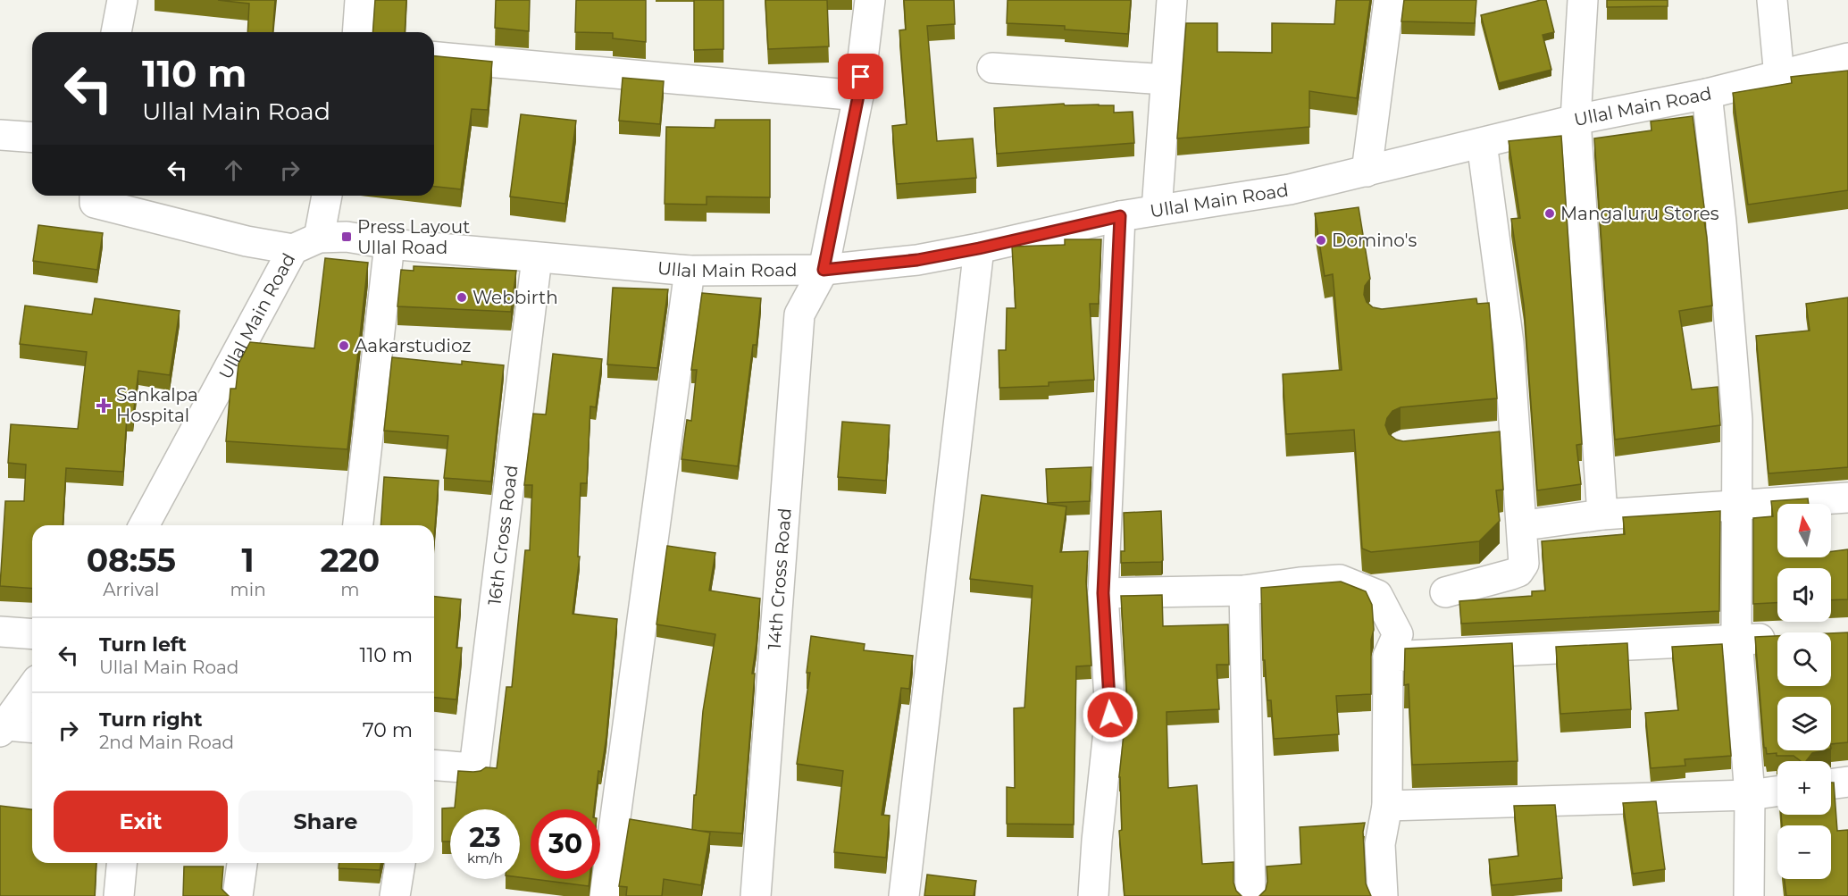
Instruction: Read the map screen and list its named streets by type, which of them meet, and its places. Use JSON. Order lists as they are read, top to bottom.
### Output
{
  "streets": {
    "street": ["Ullal Main Road", "16th Cross Road", "14th Cross Road"]
  },
  "crossings": [
    ["Ullal Main Road", "16th Cross Road"],
    ["Ullal Main Road", "14th Cross Road"]
  ],
  "places": {
    "other": [
      "Mangaluru Stores",
      "Domino's",
      "Webbirth",
      "Aakarstudioz"
    ],
    "transit": ["Press Layout Ullal Road"],
    "health": ["Sankalpa Hospital"]
  },
  "north": "top",
  "page": {
    "turn": ["110 m", "Ullal Main Road"],
    "map_buttons": ["+", "−"],
    "eta": [
      "08:55",
      "Arrival",
      "1",
      "min",
      "220",
      "m"
    ],
    "list": [
      {
        "name": "Turn left",
        "note": "Ullal Main Road",
        "value": "110 m"
      },
      {
        "name": "Turn right",
        "note": "2nd Main Road",
        "value": "70 m"
      }
    ],
    "buttons": ["Exit", "Share"],
    "speed": "23 km/h",
    "limit": "30"
  }
}
